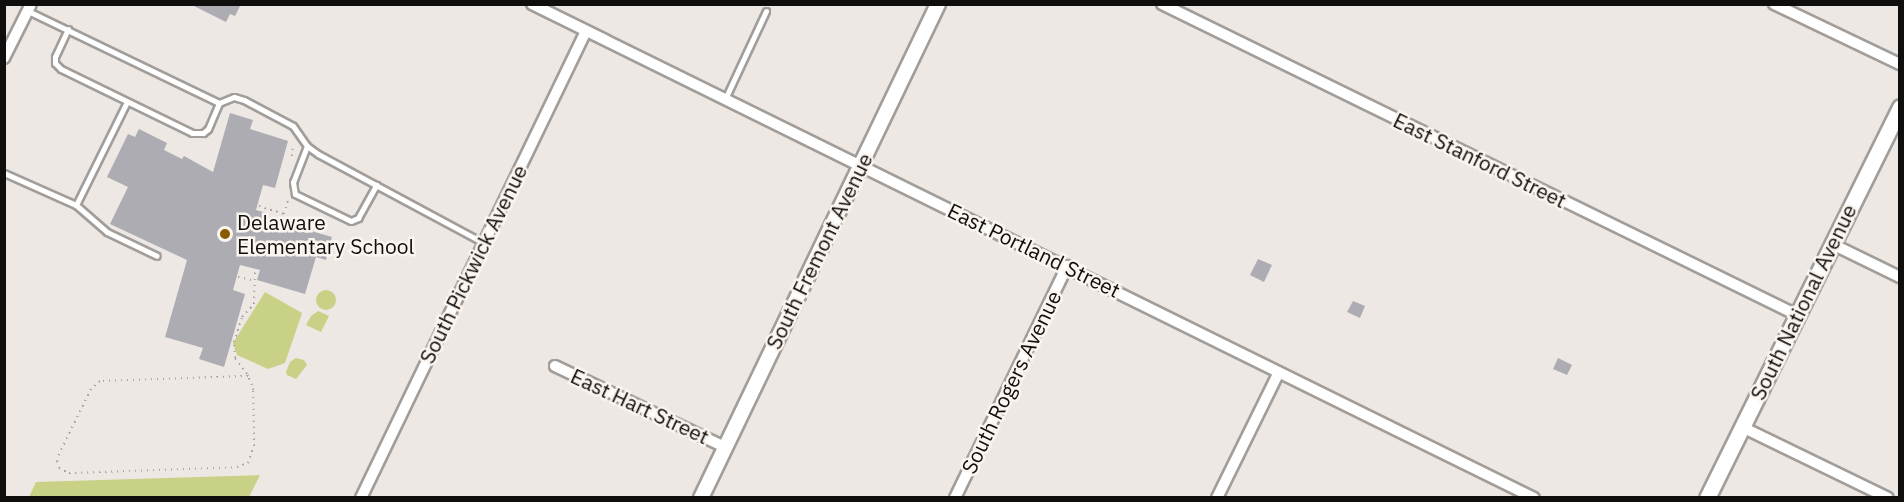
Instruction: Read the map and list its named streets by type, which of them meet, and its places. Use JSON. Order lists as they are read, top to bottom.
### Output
{
  "streets": {
    "main road": ["South National Avenue"],
    "street": [
      "East Stanford Street",
      "East Portland Street",
      "South Fremont Avenue",
      "South Pickwick Avenue",
      "South Rogers Avenue",
      "East Hart Street"
    ]
  },
  "crossings": [
    ["East Stanford Street", "South National Avenue"],
    ["East Portland Street", "South Fremont Avenue"],
    ["East Portland Street", "South Pickwick Avenue"],
    ["East Portland Street", "South Rogers Avenue"],
    ["South Fremont Avenue", "East Hart Street"]
  ],
  "places": ["Delaware Elementary School"]
}
